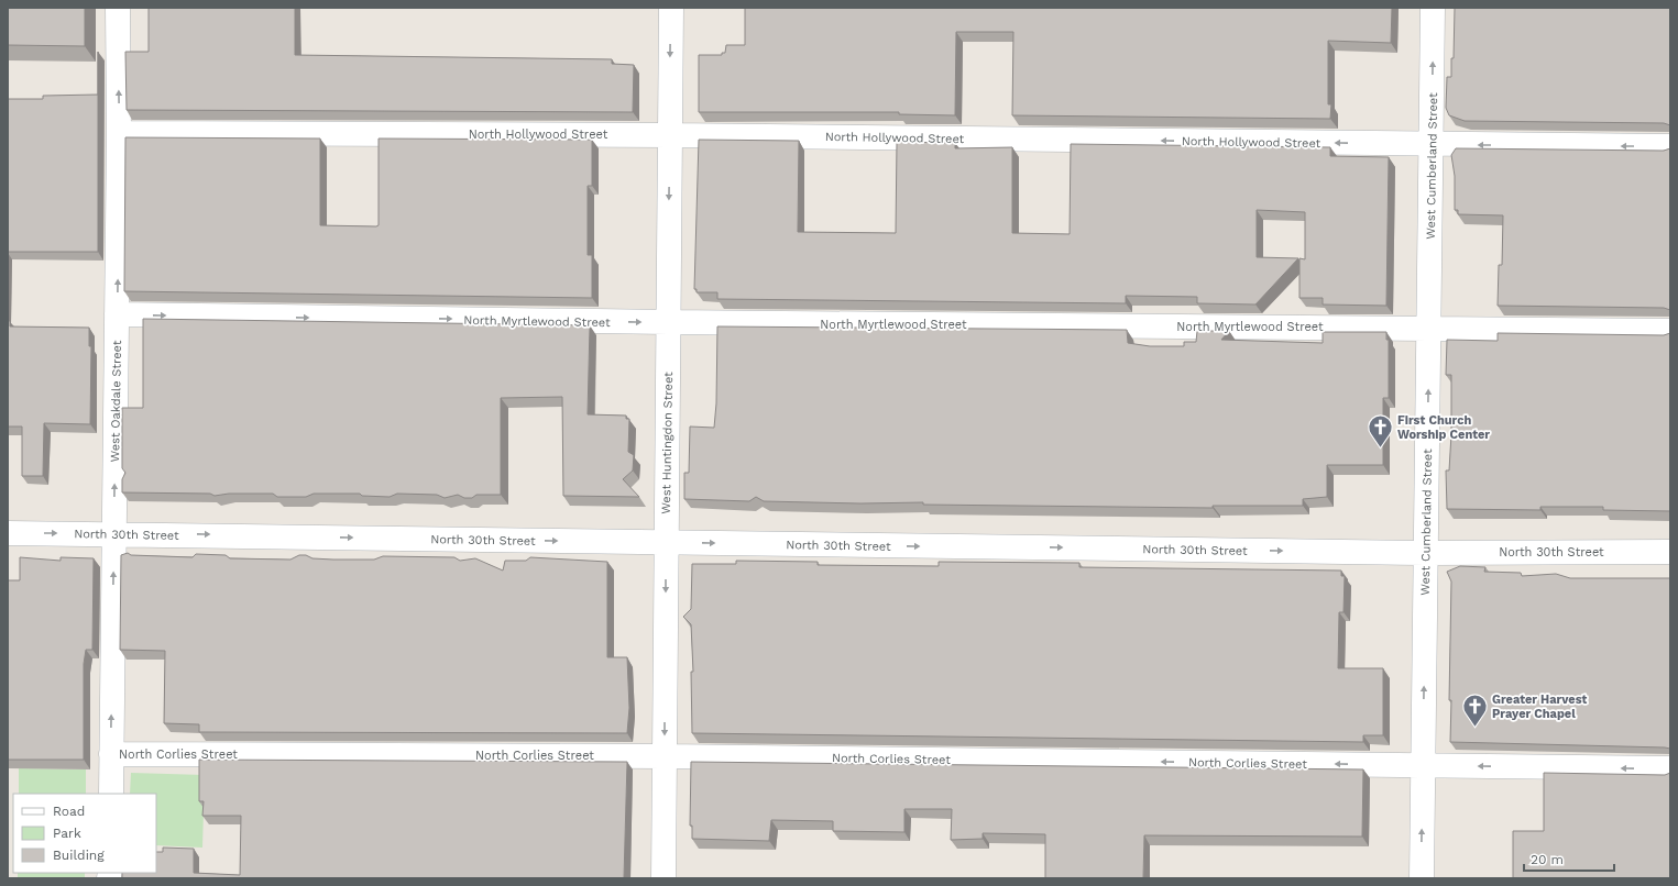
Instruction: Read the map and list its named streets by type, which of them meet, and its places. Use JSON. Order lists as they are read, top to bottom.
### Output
{
  "streets": {
    "street": [
      "North Hollywood Street",
      "West Cumberland Street",
      "North Myrtlewood Street",
      "West Oakdale Street",
      "West Huntingdon Street",
      "North 30th Street",
      "North Corlies Street"
    ]
  },
  "crossings": [
    ["North Hollywood Street", "West Cumberland Street"],
    ["North Hollywood Street", "West Oakdale Street"],
    ["North Hollywood Street", "West Huntingdon Street"],
    ["West Cumberland Street", "North Myrtlewood Street"],
    ["West Cumberland Street", "North 30th Street"],
    ["West Cumberland Street", "North Corlies Street"],
    ["North Myrtlewood Street", "West Oakdale Street"],
    ["North Myrtlewood Street", "West Huntingdon Street"],
    ["West Oakdale Street", "North 30th Street"],
    ["West Oakdale Street", "North Corlies Street"],
    ["West Huntingdon Street", "North 30th Street"],
    ["West Huntingdon Street", "North Corlies Street"]
  ],
  "one_way": [
    "North Hollywood Street",
    "West Cumberland Street",
    "North Myrtlewood Street",
    "West Oakdale Street",
    "West Huntingdon Street",
    "North 30th Street",
    "North Corlies Street"
  ],
  "places": {
    "church": ["First Church Worship Center", "Greater Harvest Prayer Chapel"]
  },
  "legend": ["Road", "Park", "Building"],
  "scale_bar": "20 m"
}
